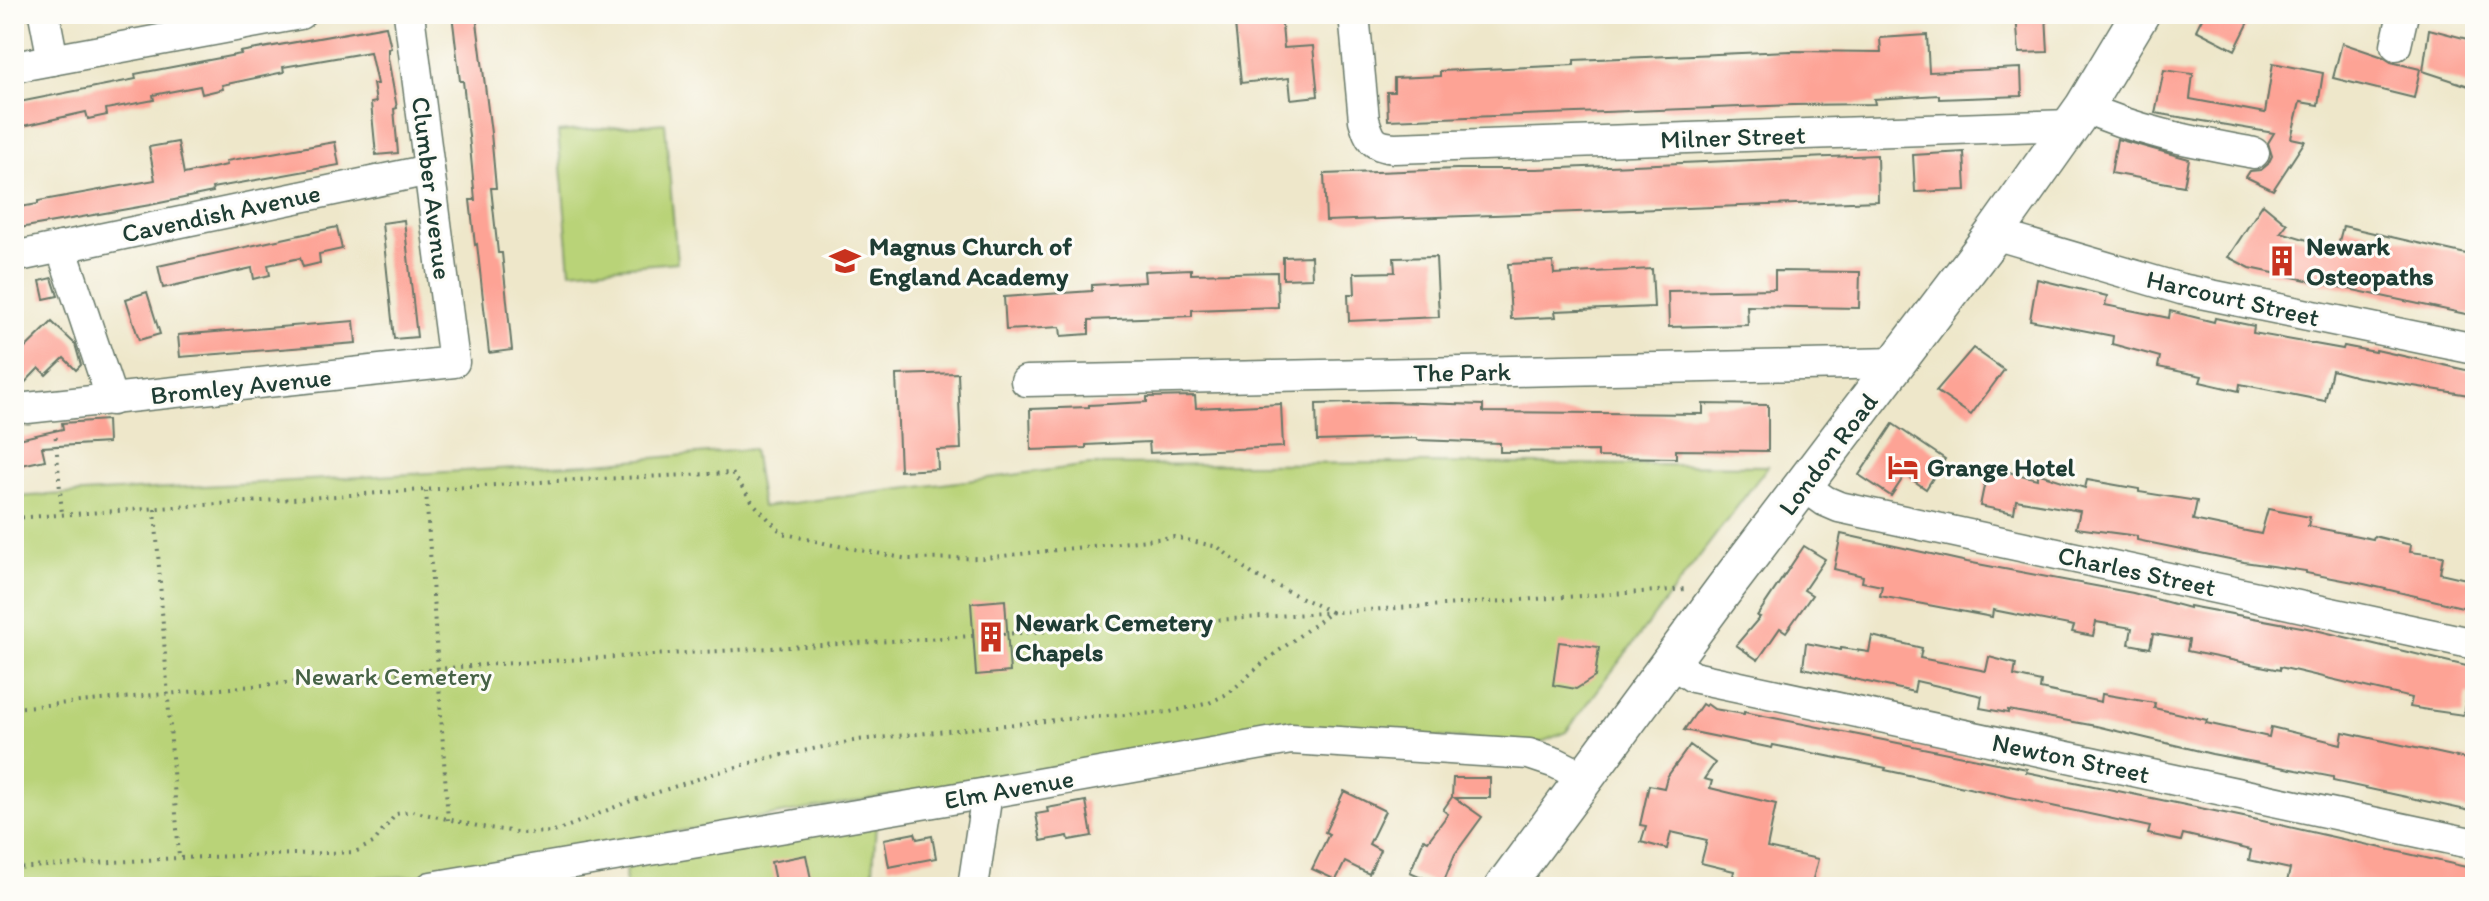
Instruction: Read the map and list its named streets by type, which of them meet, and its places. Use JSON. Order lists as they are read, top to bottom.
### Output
{
  "streets": {
    "main road": ["London Road"],
    "street": [
      "Milner Street",
      "Clumber Avenue",
      "Cavendish Avenue",
      "Harcourt Street",
      "The Park",
      "Bromley Avenue",
      "Charles Street",
      "Newton Street",
      "Elm Avenue"
    ]
  },
  "crossings": [
    ["Milner Street", "London Road"],
    ["Clumber Avenue", "Cavendish Avenue"],
    ["Clumber Avenue", "Bromley Avenue"],
    ["Harcourt Street", "London Road"],
    ["The Park", "London Road"],
    ["London Road", "Charles Street"],
    ["London Road", "Newton Street"],
    ["London Road", "Elm Avenue"]
  ],
  "parks": ["Newark Cemetery"],
  "places": {
    "school or university": ["Magnus Church of England Academy"],
    "building": ["Newark Osteopaths", "Newark Cemetery Chapels"],
    "hotel": ["Grange Hotel"]
  }
}
